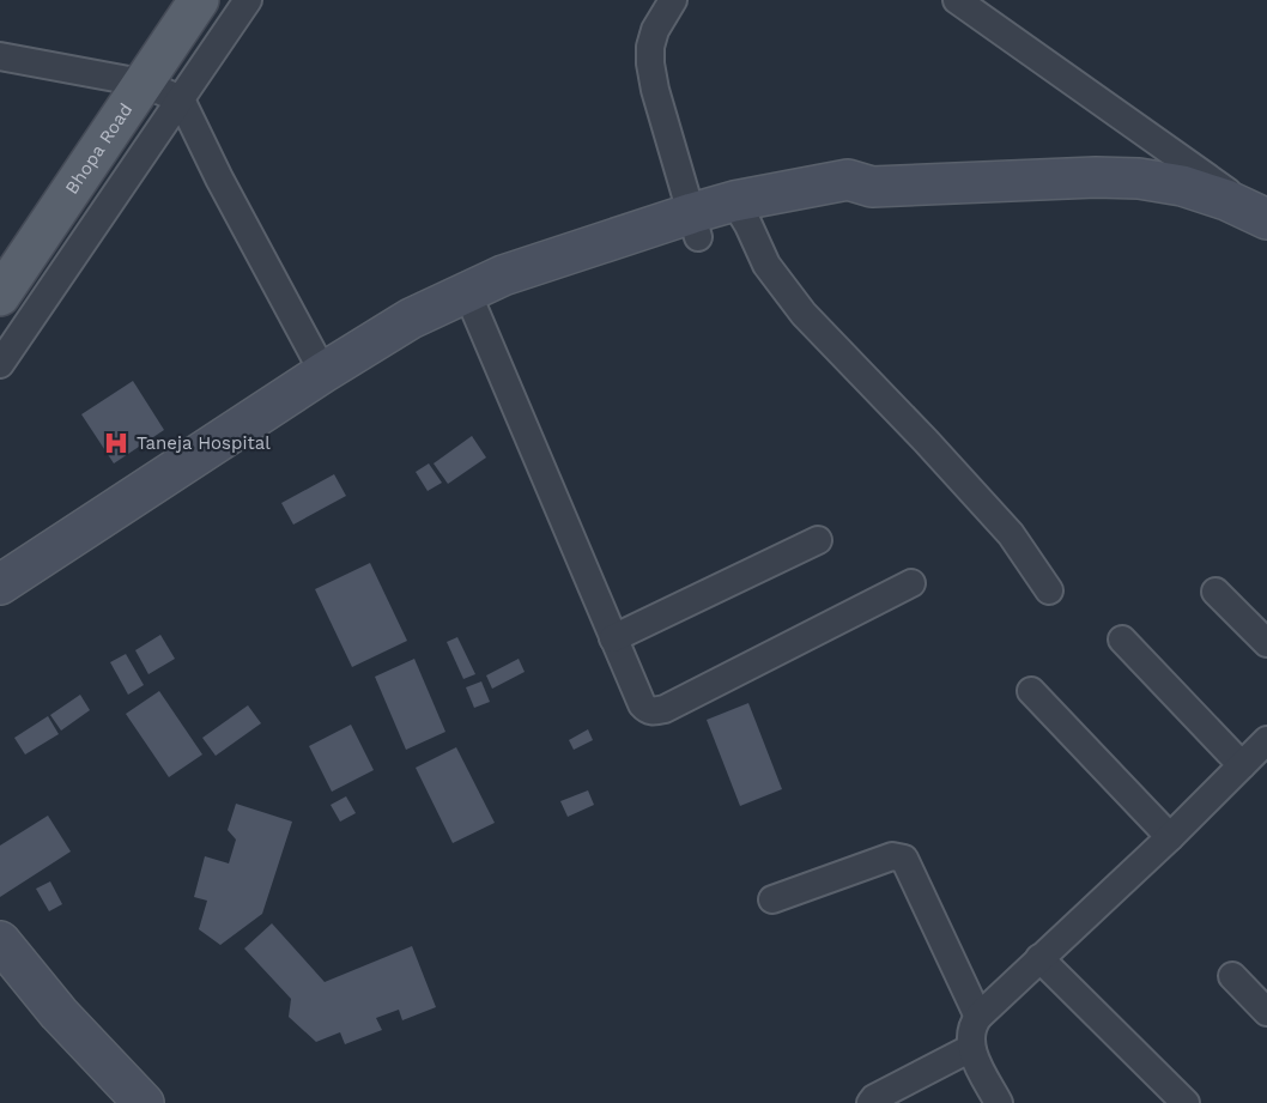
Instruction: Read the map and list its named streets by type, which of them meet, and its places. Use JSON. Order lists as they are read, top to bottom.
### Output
{
  "streets": {
    "main road": ["Bhopa Road"]
  },
  "places": {
    "hospital": ["Taneja Hospital"]
  }
}
